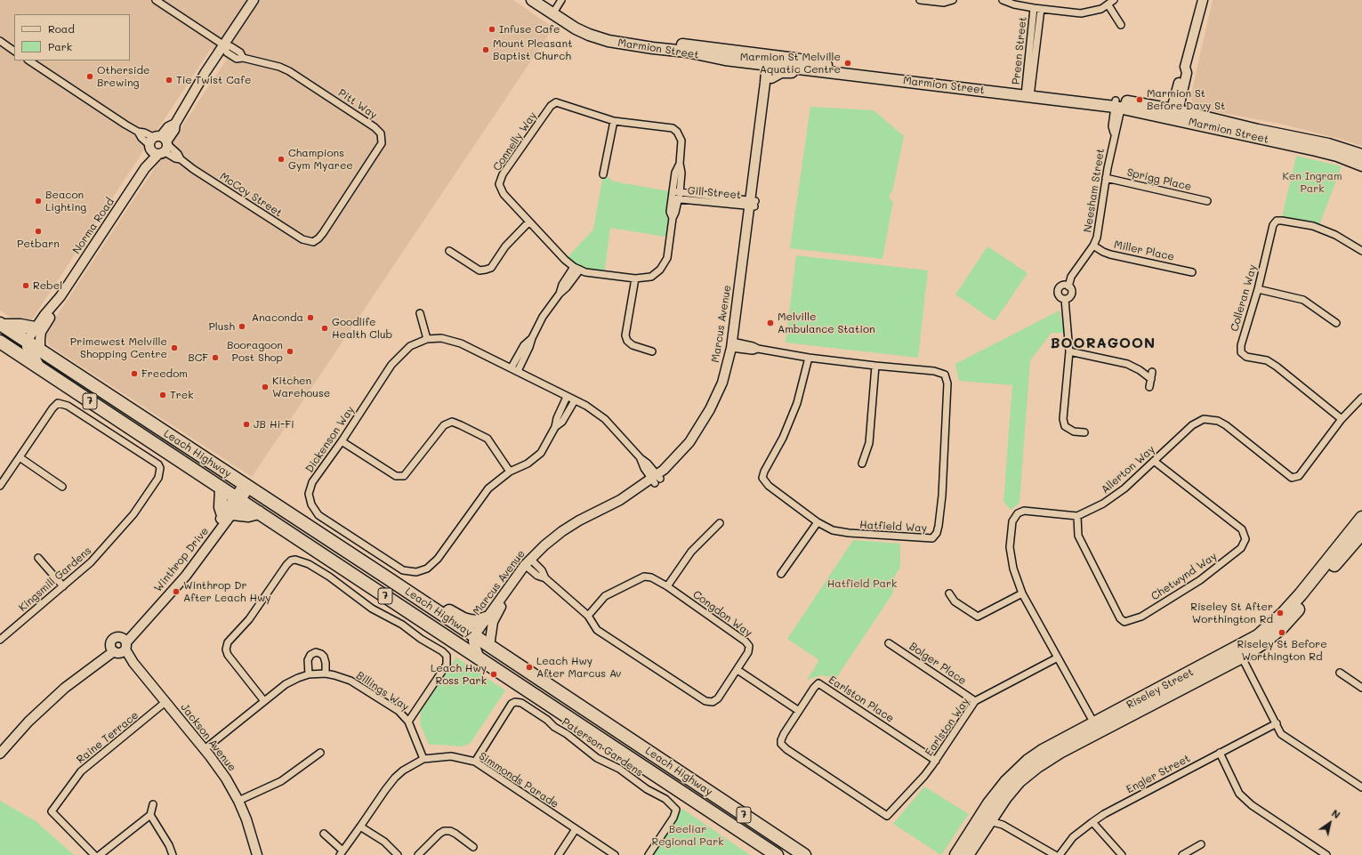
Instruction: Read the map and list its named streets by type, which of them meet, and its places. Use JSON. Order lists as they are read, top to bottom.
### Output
{
  "streets": {
    "highway": ["7", "Leach Highway", "Riseley Street"],
    "main road": ["Marmion Street"],
    "street": [
      "Preen Street",
      "Pitt Way",
      "Connelly Way",
      "Sprigg Place",
      "Neesham Street",
      "Gill Street",
      "McCoy Street",
      "Norma Road",
      "Miller Place",
      "Colleran Way",
      "Marcus Avenue",
      "Dickenson Way",
      "Allerton Way",
      "Hatfield Way",
      "Winthrop Drive",
      "Chetwynd Way",
      "Kingsmill Gardens",
      "Congdon Way",
      "Bolger Place",
      "Billings Way",
      "Earlston Place",
      "Earlston Way",
      "Raine Terrace",
      "Jackson Avenue",
      "Paterson Gardens",
      "Engler Street",
      "Simmonds Parade"
    ]
  },
  "crossings": [
    ["Marmion Street", "Preen Street"],
    ["Marmion Street", "Neesham Street"],
    ["Marmion Street", "Marcus Avenue"],
    ["Pitt Way", "McCoy Street"],
    ["Pitt Way", "Norma Road"],
    ["Connelly Way", "Gill Street"],
    ["Sprigg Place", "Neesham Street"],
    ["Neesham Street", "Miller Place"],
    ["Gill Street", "Marcus Avenue"],
    ["McCoy Street", "Norma Road"],
    ["Norma Road", "Leach Highway"],
    ["Colleran Way", "Allerton Way"],
    ["Marcus Avenue", "Dickenson Way"],
    ["Marcus Avenue", "Leach Highway"],
    ["Marcus Avenue", "Hatfield Way"],
    ["Marcus Avenue", "Congdon Way"],
    ["Leach Highway", "Winthrop Drive"],
    ["Allerton Way", "Chetwynd Way"],
    ["Winthrop Drive", "Jackson Avenue"],
    ["Bolger Place", "Earlston Way"],
    ["Billings Way", "Jackson Avenue"],
    ["Billings Way", "Simmonds Parade"],
    ["Earlston Place", "Earlston Way"],
    ["Raine Terrace", "Jackson Avenue"],
    ["Paterson Gardens", "Simmonds Parade"]
  ],
  "districts": ["BOORAGOON"],
  "parks": ["Ken Ingram Park", "Hatfield Park", "Beeliar Regional Park"],
  "places": [
    "Infuse Cafe",
    "Mount Pleasant Baptist Church",
    "Marmion St Melville Aquatic Centre",
    "Otherside Brewing",
    "Tie Twist Cafe",
    "Marmion St Before Davy St",
    "Champions Gym Myaree",
    "Beacon Lighting",
    "Petbarn",
    "Rebel",
    "Anaconda",
    "Melville Ambulance Station",
    "Plush",
    "Goodlife Health Club",
    "Primewest Melville Shopping Centre",
    "Booragoon Post Shop",
    "BCF",
    "Freedom",
    "Kitchen Warehouse",
    "Trek",
    "JB Hi-Fi",
    "Winthrop Dr After Leach Hwy",
    "Riseley St After Worthington Rd",
    "Riseley St Before Worthington Rd",
    "Leach Hwy After Marcus Av",
    "Leach Hwy Ross Park"
  ],
  "legend": ["Road", "Park"],
  "north": "top right"
}
